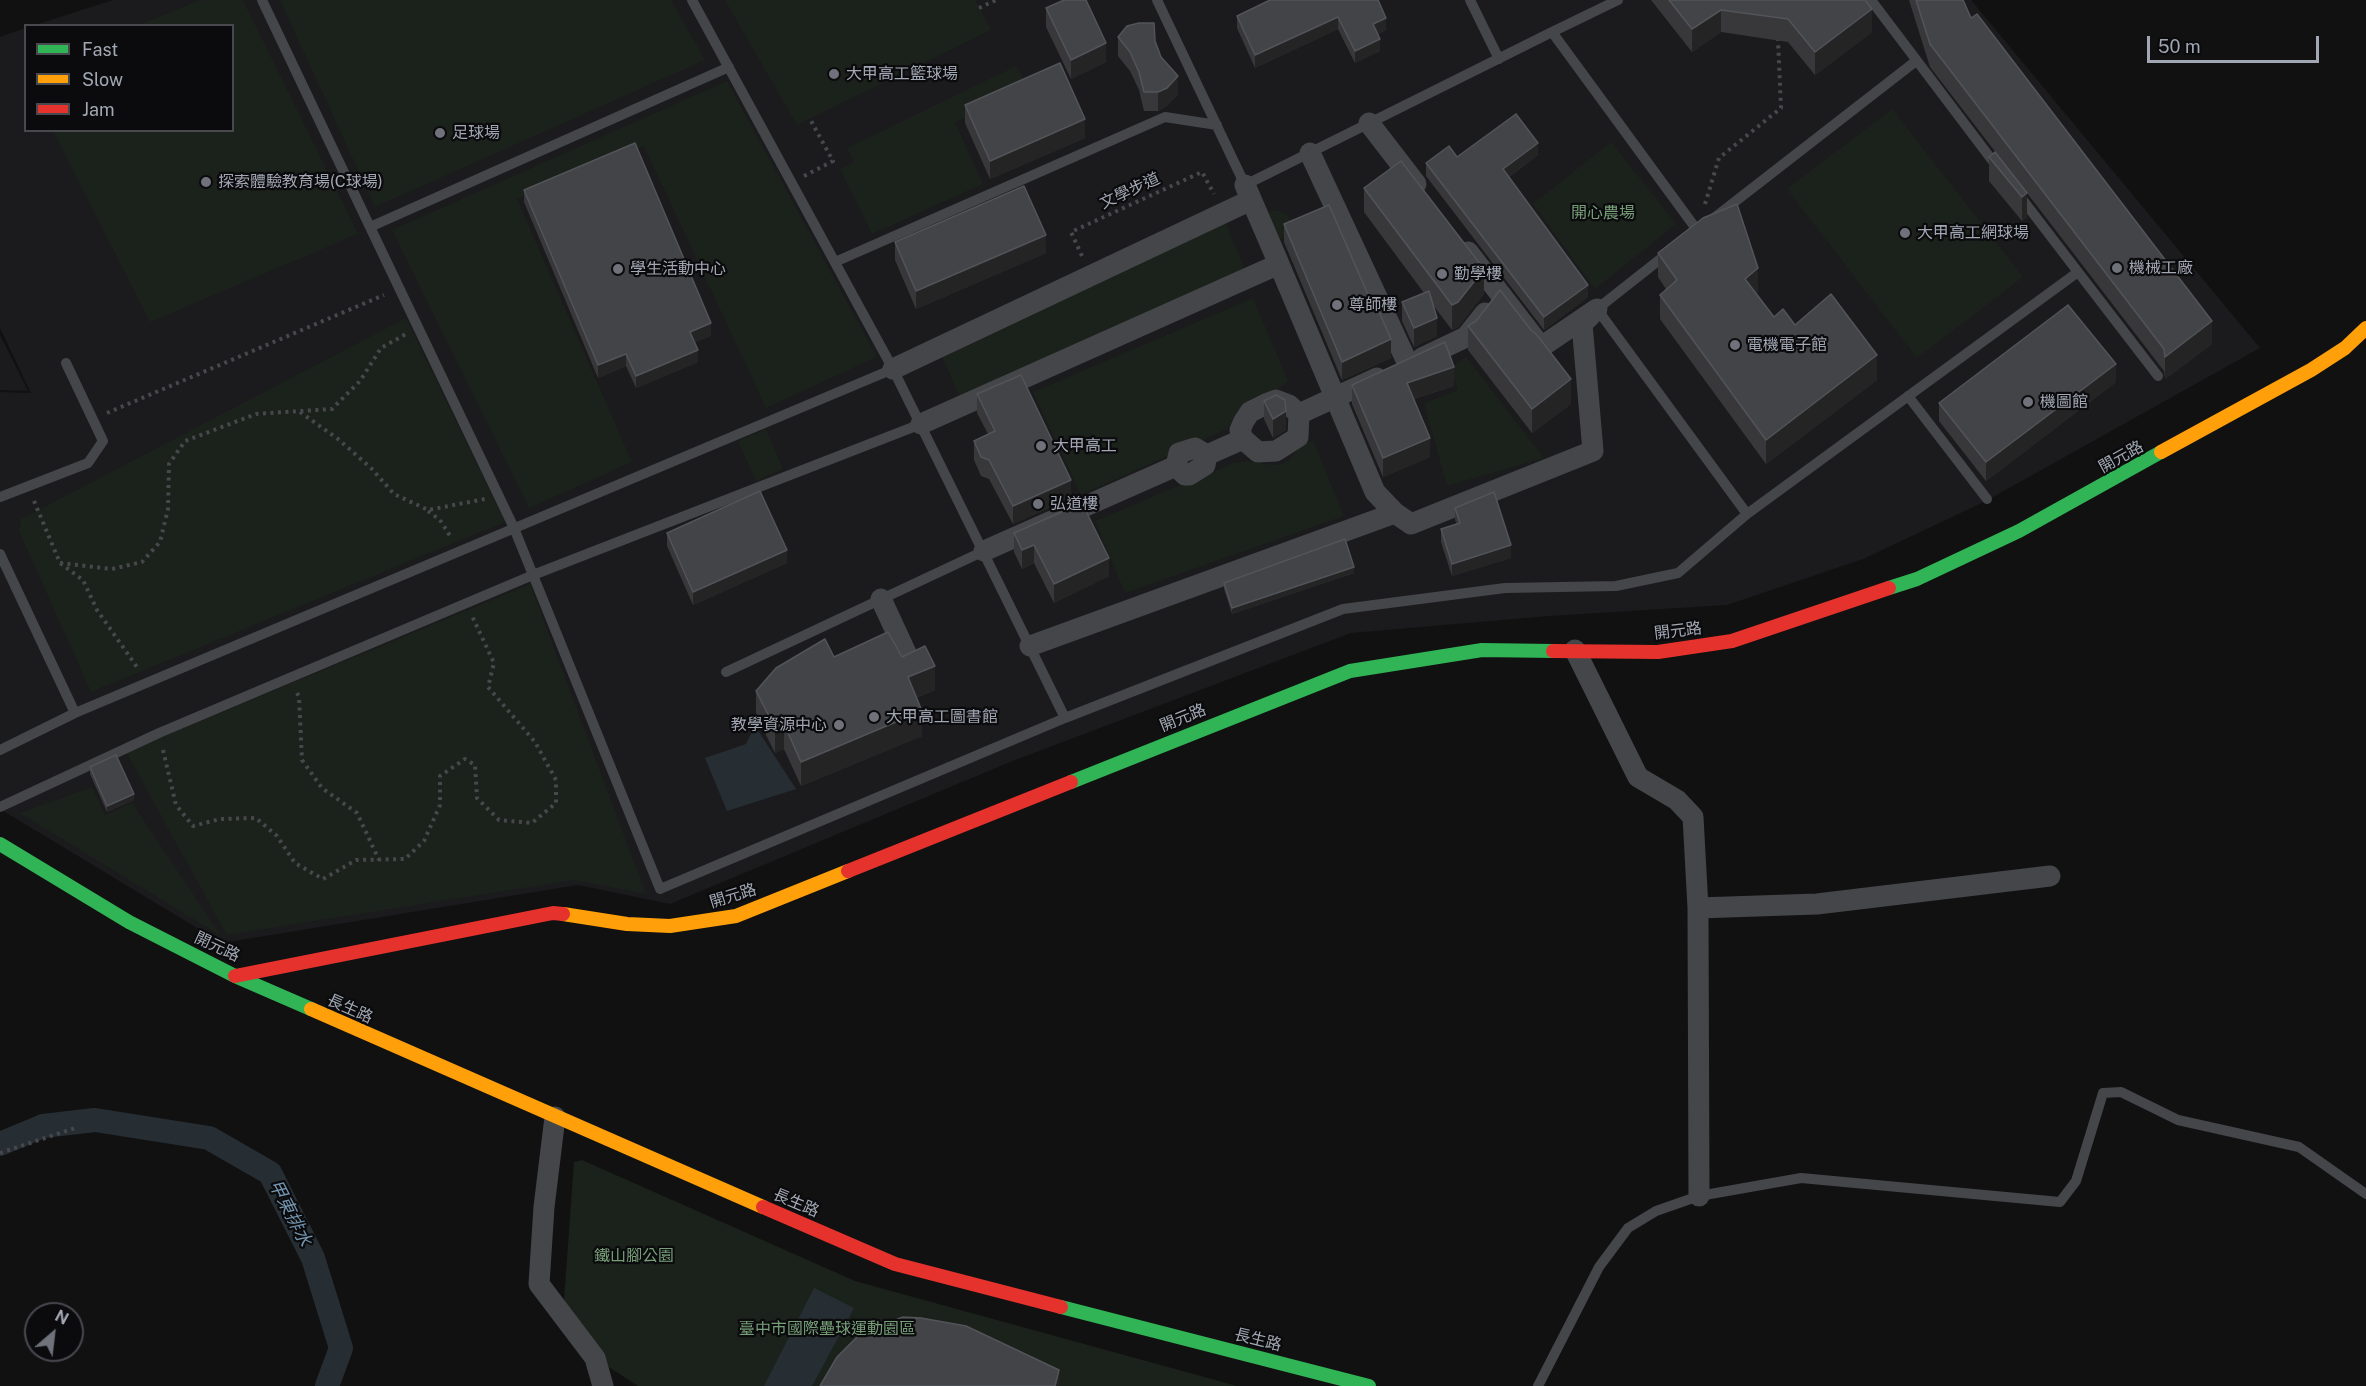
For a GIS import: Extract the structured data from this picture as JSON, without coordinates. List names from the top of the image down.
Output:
{
  "streets": {
    "street": ["開元路", "長生路"],
    "path": ["文學步道"]
  },
  "crossings": [
    ["開元路", "長生路"]
  ],
  "water": ["甲東排水"],
  "parks": ["開心農場", "鐵山腳公園", "臺中市國際壘球運動園區"],
  "places": [
    "大甲高工籃球場",
    "足球場",
    "探索體驗教育場(C球場)",
    "大甲高工網球場",
    "機械工廠",
    "學生活動中心",
    "勤學樓",
    "尊師樓",
    "電機電子館",
    "機圖館",
    "大甲高工",
    "弘道樓",
    "大甲高工圖書館",
    "教學資源中心"
  ],
  "legend": ["Fast", "Slow", "Jam"],
  "scale_bar": "50 m",
  "north": "top right"
}
